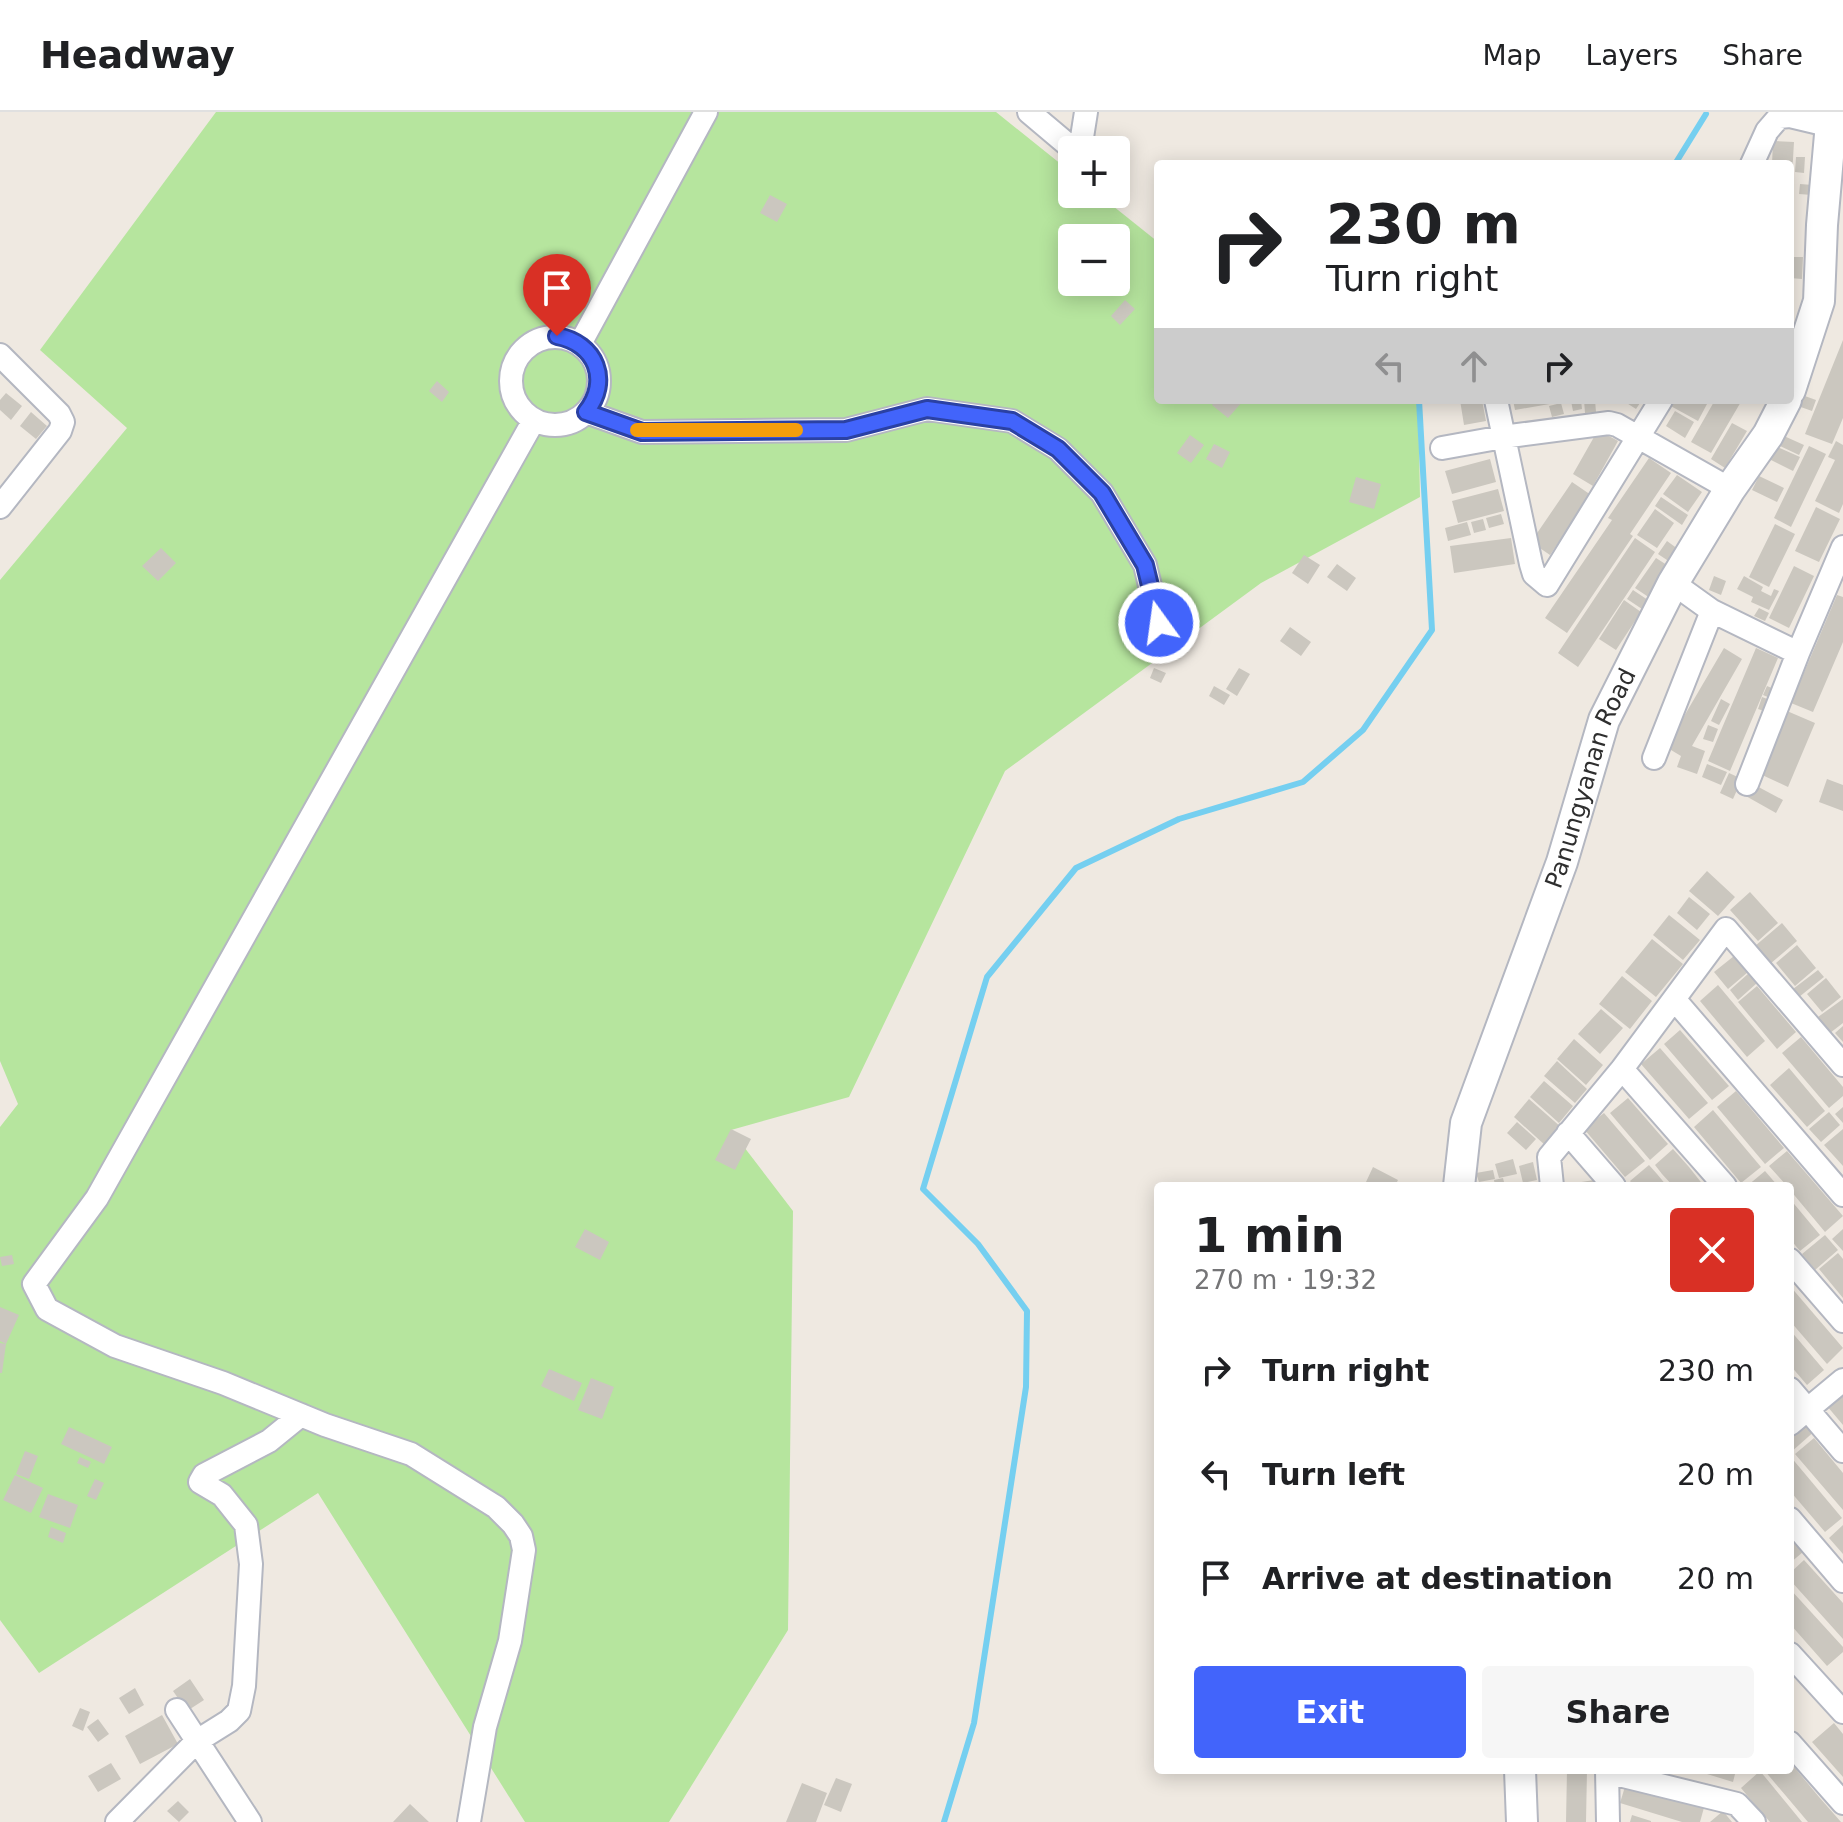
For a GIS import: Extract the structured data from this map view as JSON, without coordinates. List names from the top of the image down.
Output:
{
  "streets": {
    "street": ["Panungyanan Road"]
  },
  "page": {
    "header": "Headway",
    "nav": ["Map", "Layers", "Share"],
    "map_buttons": ["+", "−"],
    "turn": ["230 m", "Turn right"],
    "heading": ["1 min", "270 m · 19:32"],
    "list": [
      {
        "name": "Turn right",
        "value": "230 m"
      },
      {
        "name": "Turn left",
        "value": "20 m"
      },
      {
        "name": "Arrive at destination",
        "value": "20 m"
      }
    ],
    "buttons": ["Exit", "Share"]
  }
}
